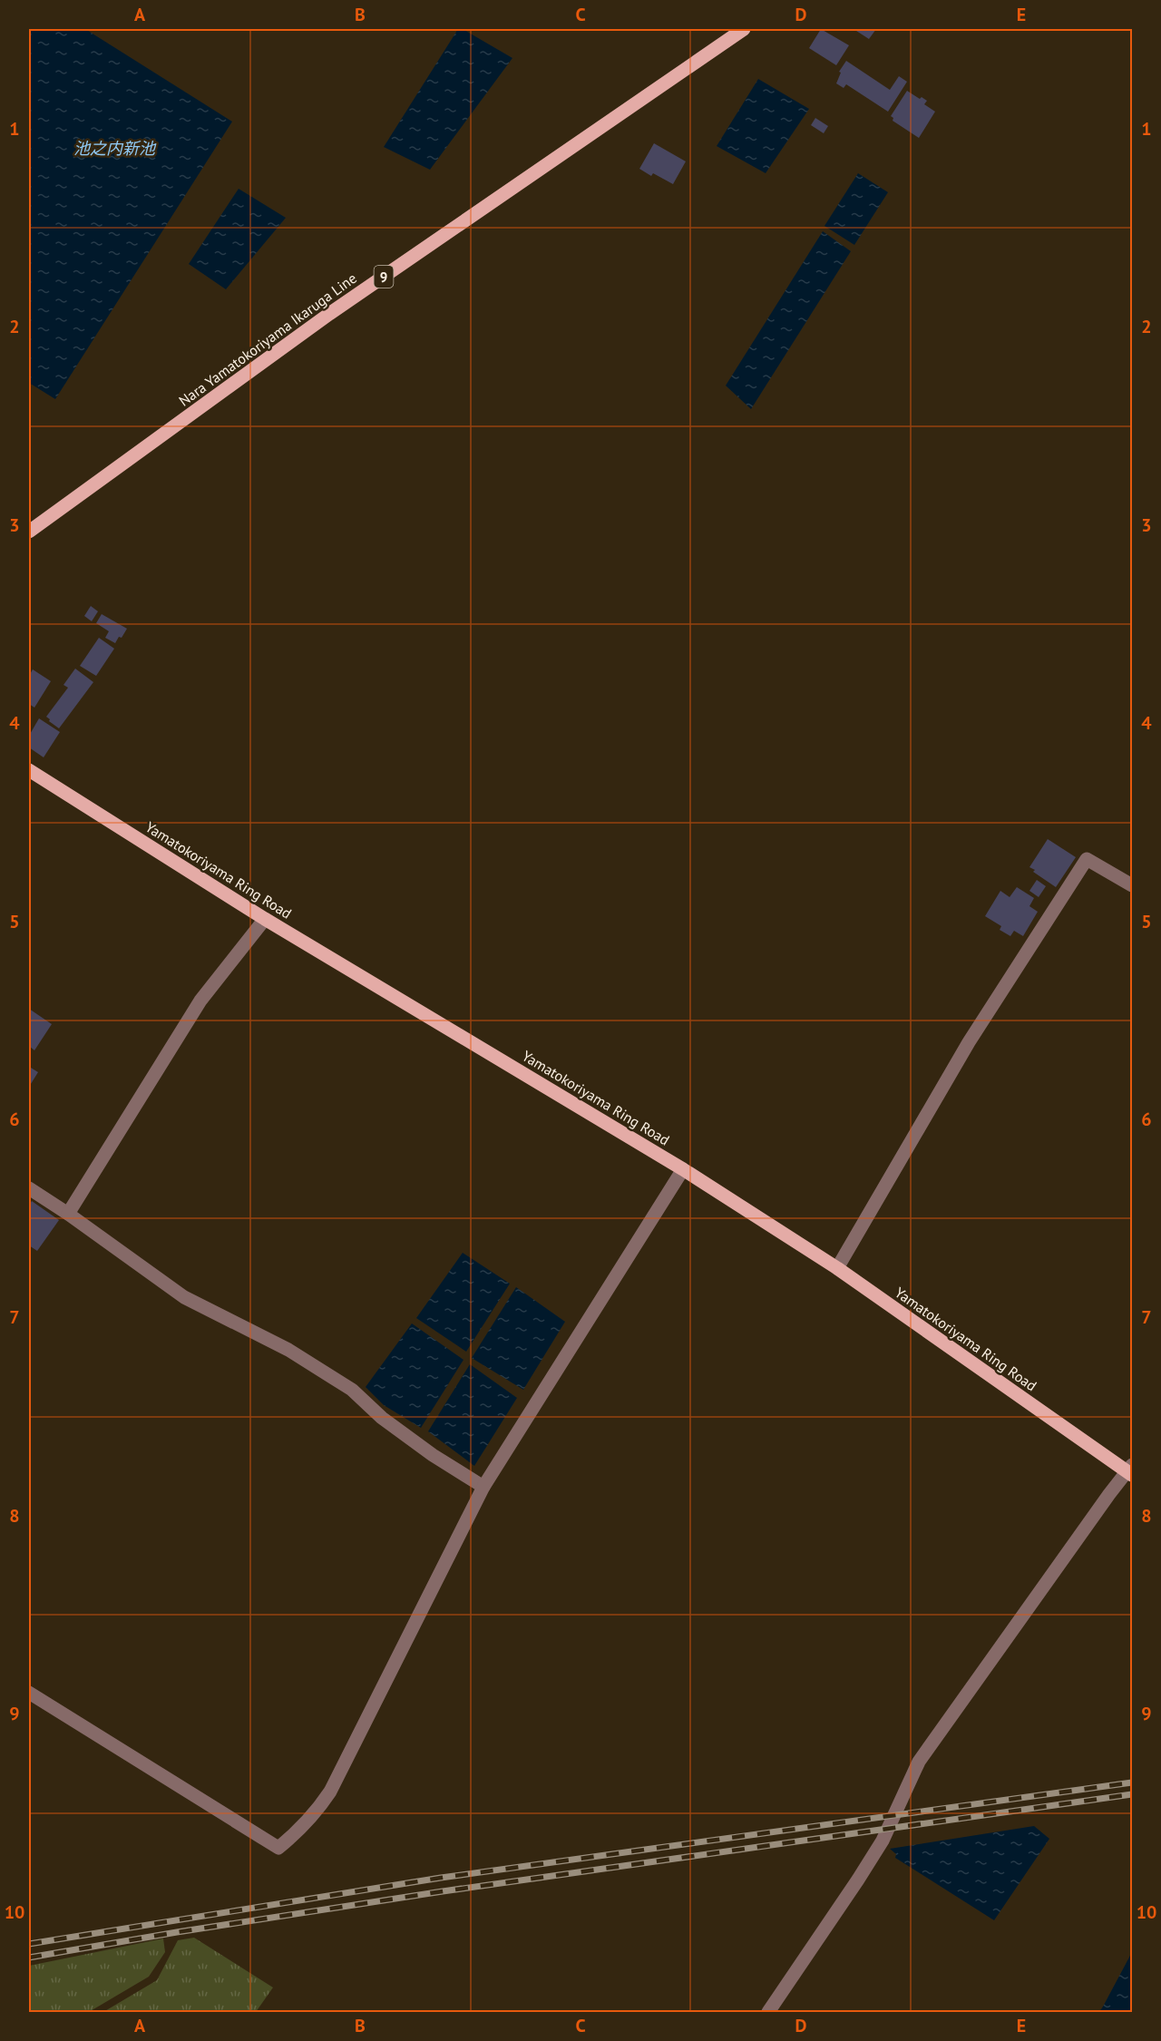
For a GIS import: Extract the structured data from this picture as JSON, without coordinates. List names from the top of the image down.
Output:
{
  "streets": {
    "main road": ["9", "Nara Yamatokoriyama Ikaruga Line", "Yamatokoriyama Ring Road"]
  },
  "water": ["池之内新池"],
  "grid": {
    "columns": [
      "A",
      "B",
      "C",
      "D",
      "E"
    ],
    "rows": [
      "1",
      "2",
      "3",
      "4",
      "5",
      "6",
      "7",
      "8",
      "9",
      "10"
    ]
  }
}
